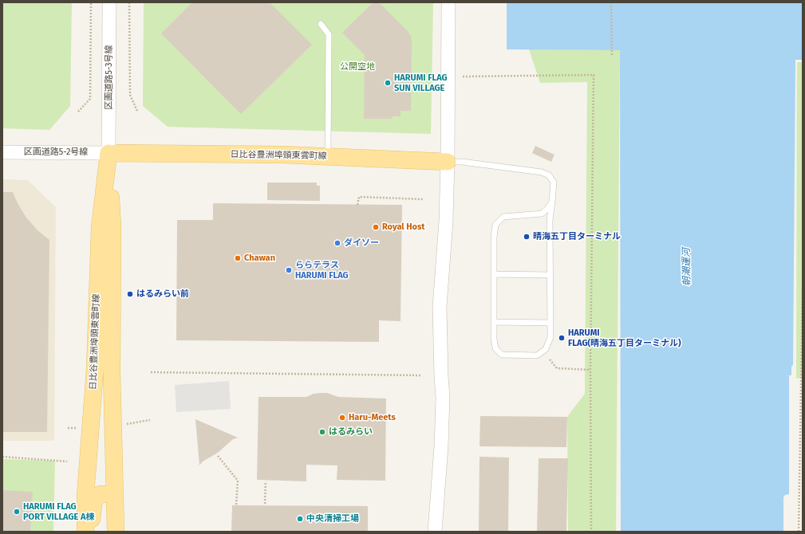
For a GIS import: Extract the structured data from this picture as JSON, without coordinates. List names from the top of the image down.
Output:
{
  "streets": {
    "main road": ["日比谷豊洲埠頭東雲町線"],
    "street": ["区画道路5-3号線", "区画道路5-2号線"]
  },
  "crossings": [
    ["区画道路5-3号線", "区画道路5-2号線"],
    ["区画道路5-3号線", "日比谷豊洲埠頭東雲町線"],
    ["区画道路5-2号線", "日比谷豊洲埠頭東雲町線"]
  ],
  "water": ["朝潮運河"],
  "parks": ["公開空地"],
  "places": [
    "HARUMI FLAG SUN VILLAGE",
    "Royal Host",
    "晴海五丁目ターミナル",
    "ダイソー",
    "Chawan",
    "ららテラス HARUMI FLAG",
    "はるみらい前",
    "HARUMI FLAG(晴海五丁目ターミナル)",
    "Haru-Meets",
    "はるみらい",
    "HARUMI FLAG PORT VILLAGE A棟",
    "中央清掃工場"
  ]
}
